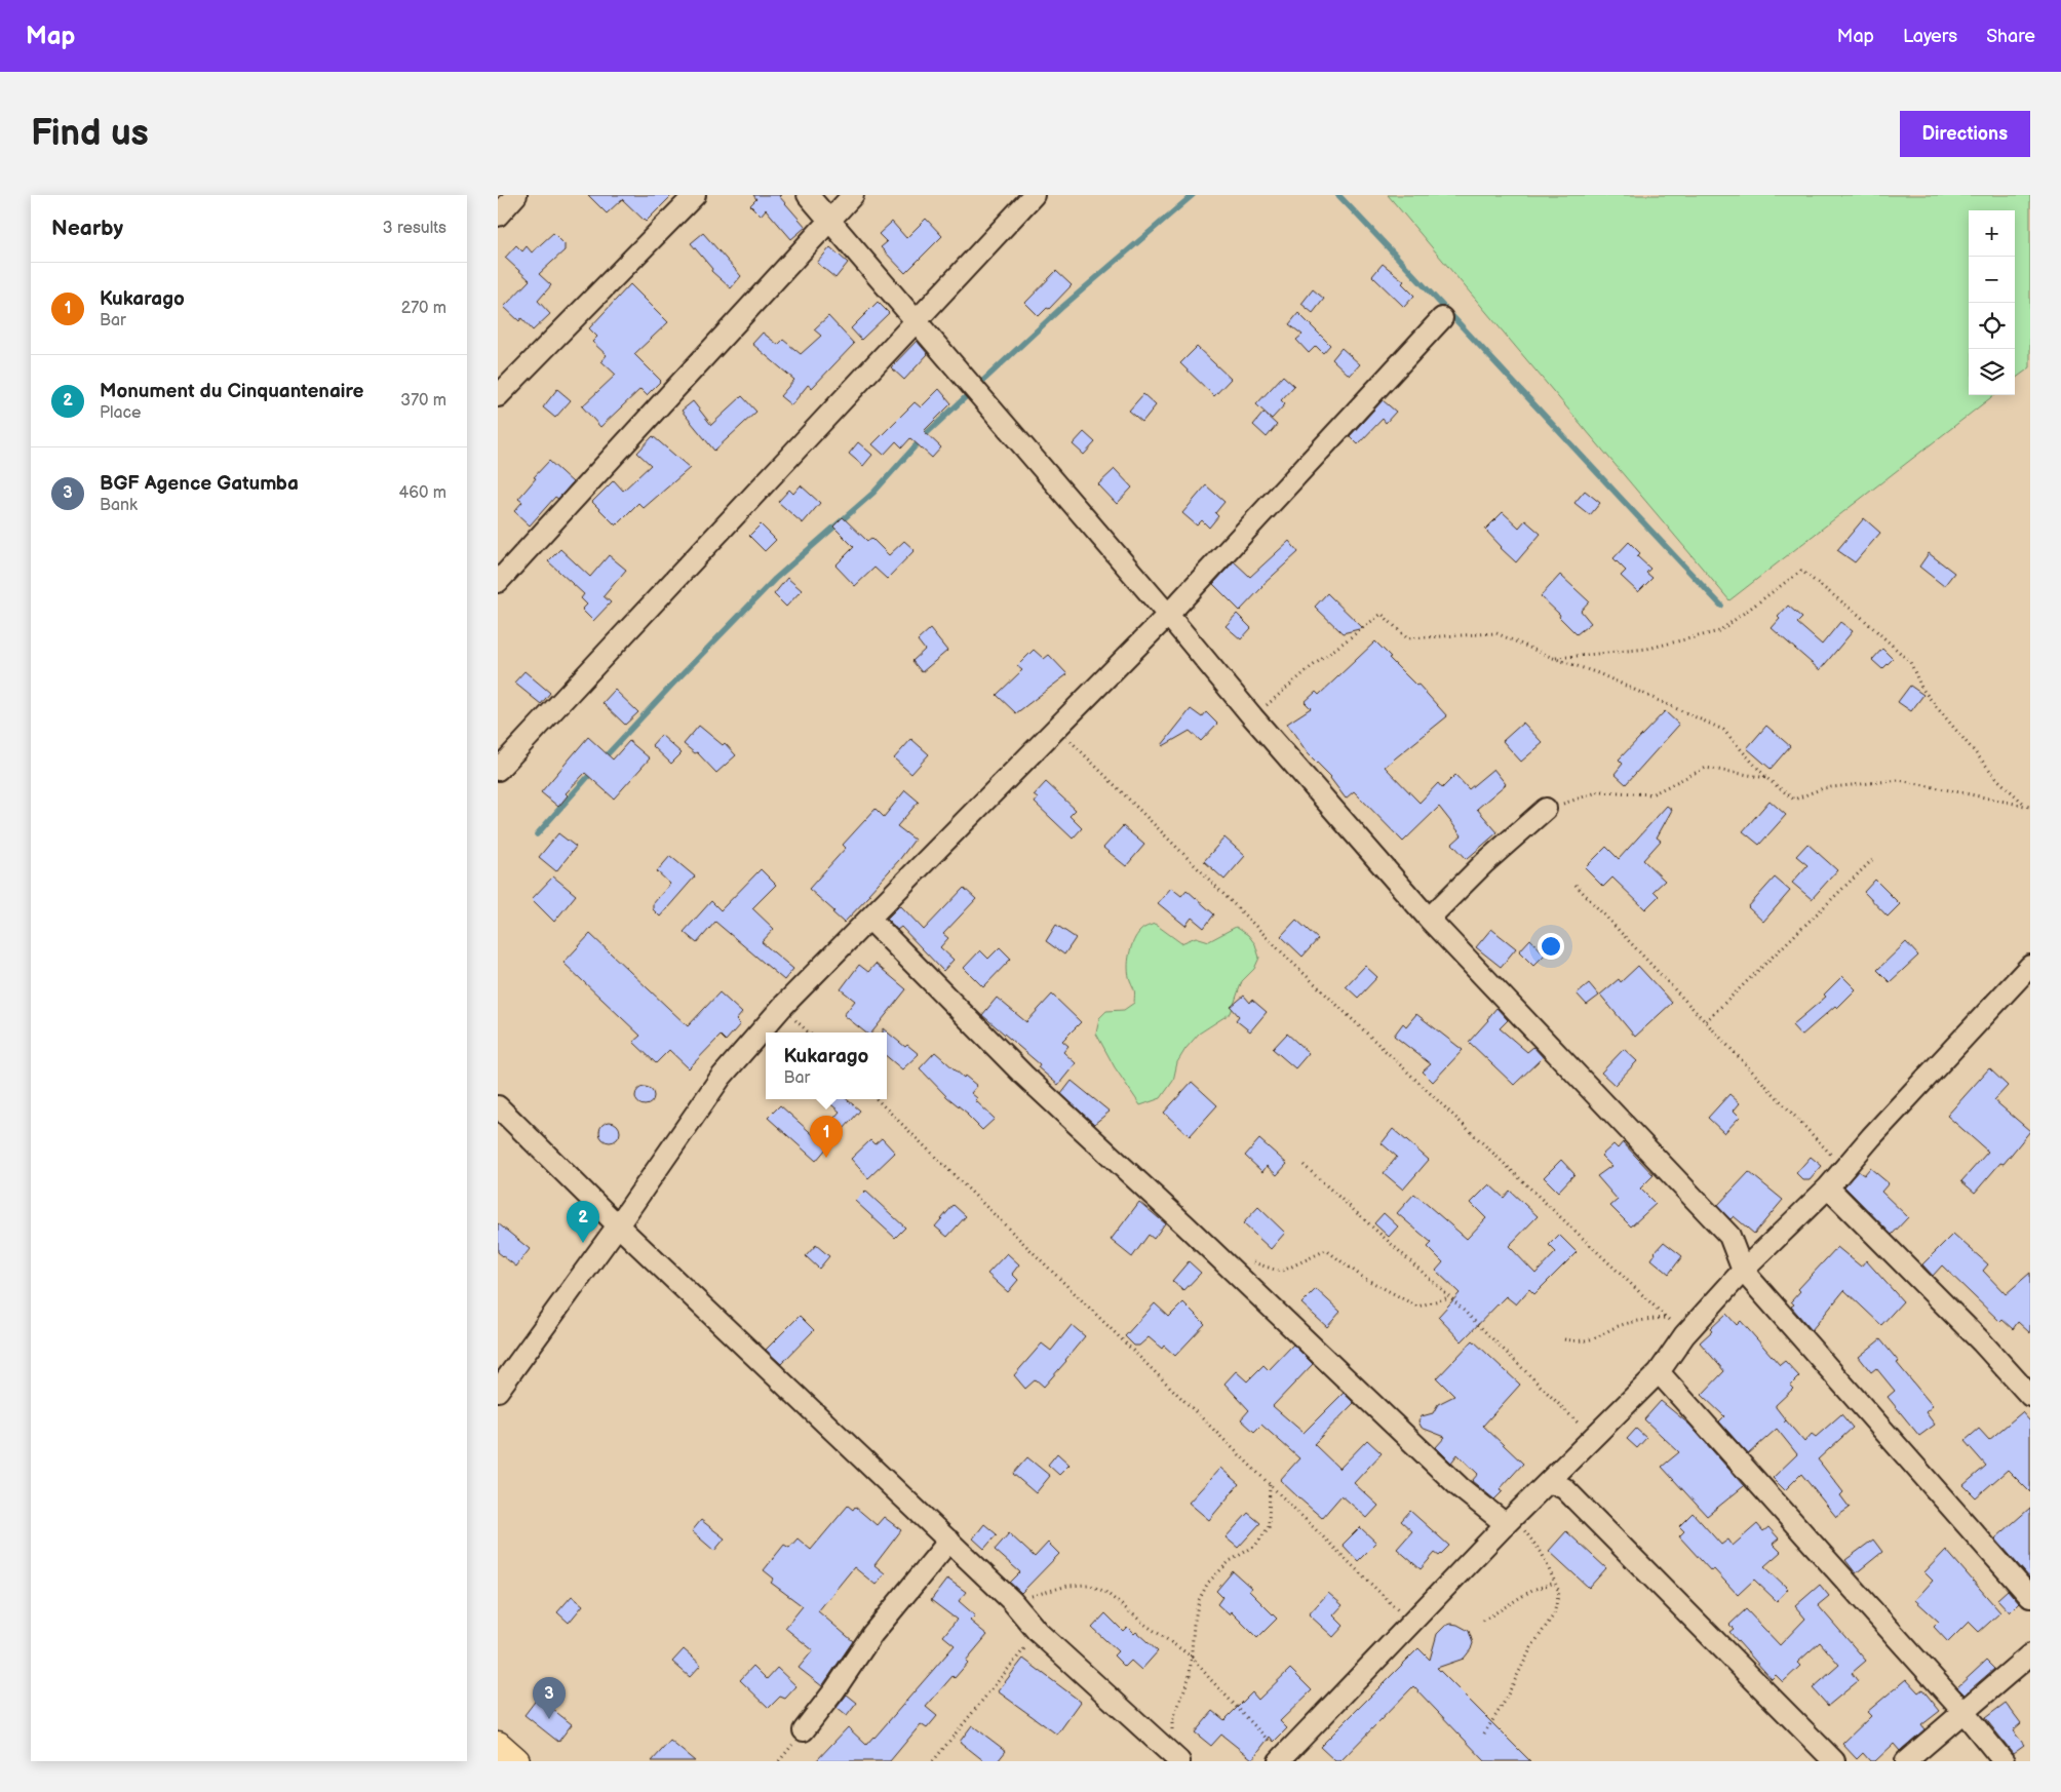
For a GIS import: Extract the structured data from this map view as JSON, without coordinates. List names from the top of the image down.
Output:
{
  "page": {
    "header": "Map",
    "nav": ["Map", "Layers", "Share"],
    "buttons": "Directions",
    "title": "Find us",
    "heading": ["Nearby", "3 results"],
    "map_buttons": ["+", "−"],
    "list": [
      {
        "mark": "1",
        "name": "Kukarago",
        "note": "Bar",
        "value": "270 m"
      },
      {
        "mark": "2",
        "name": "Monument du Cinquantenaire",
        "note": "Place",
        "value": "370 m"
      },
      {
        "mark": "3",
        "name": "BGF Agence Gatumba",
        "note": "Bank",
        "value": "460 m"
      }
    ],
    "popup": ["Kukarago", "Bar"],
    "pins": ["1", "2", "3"]
  }
}
